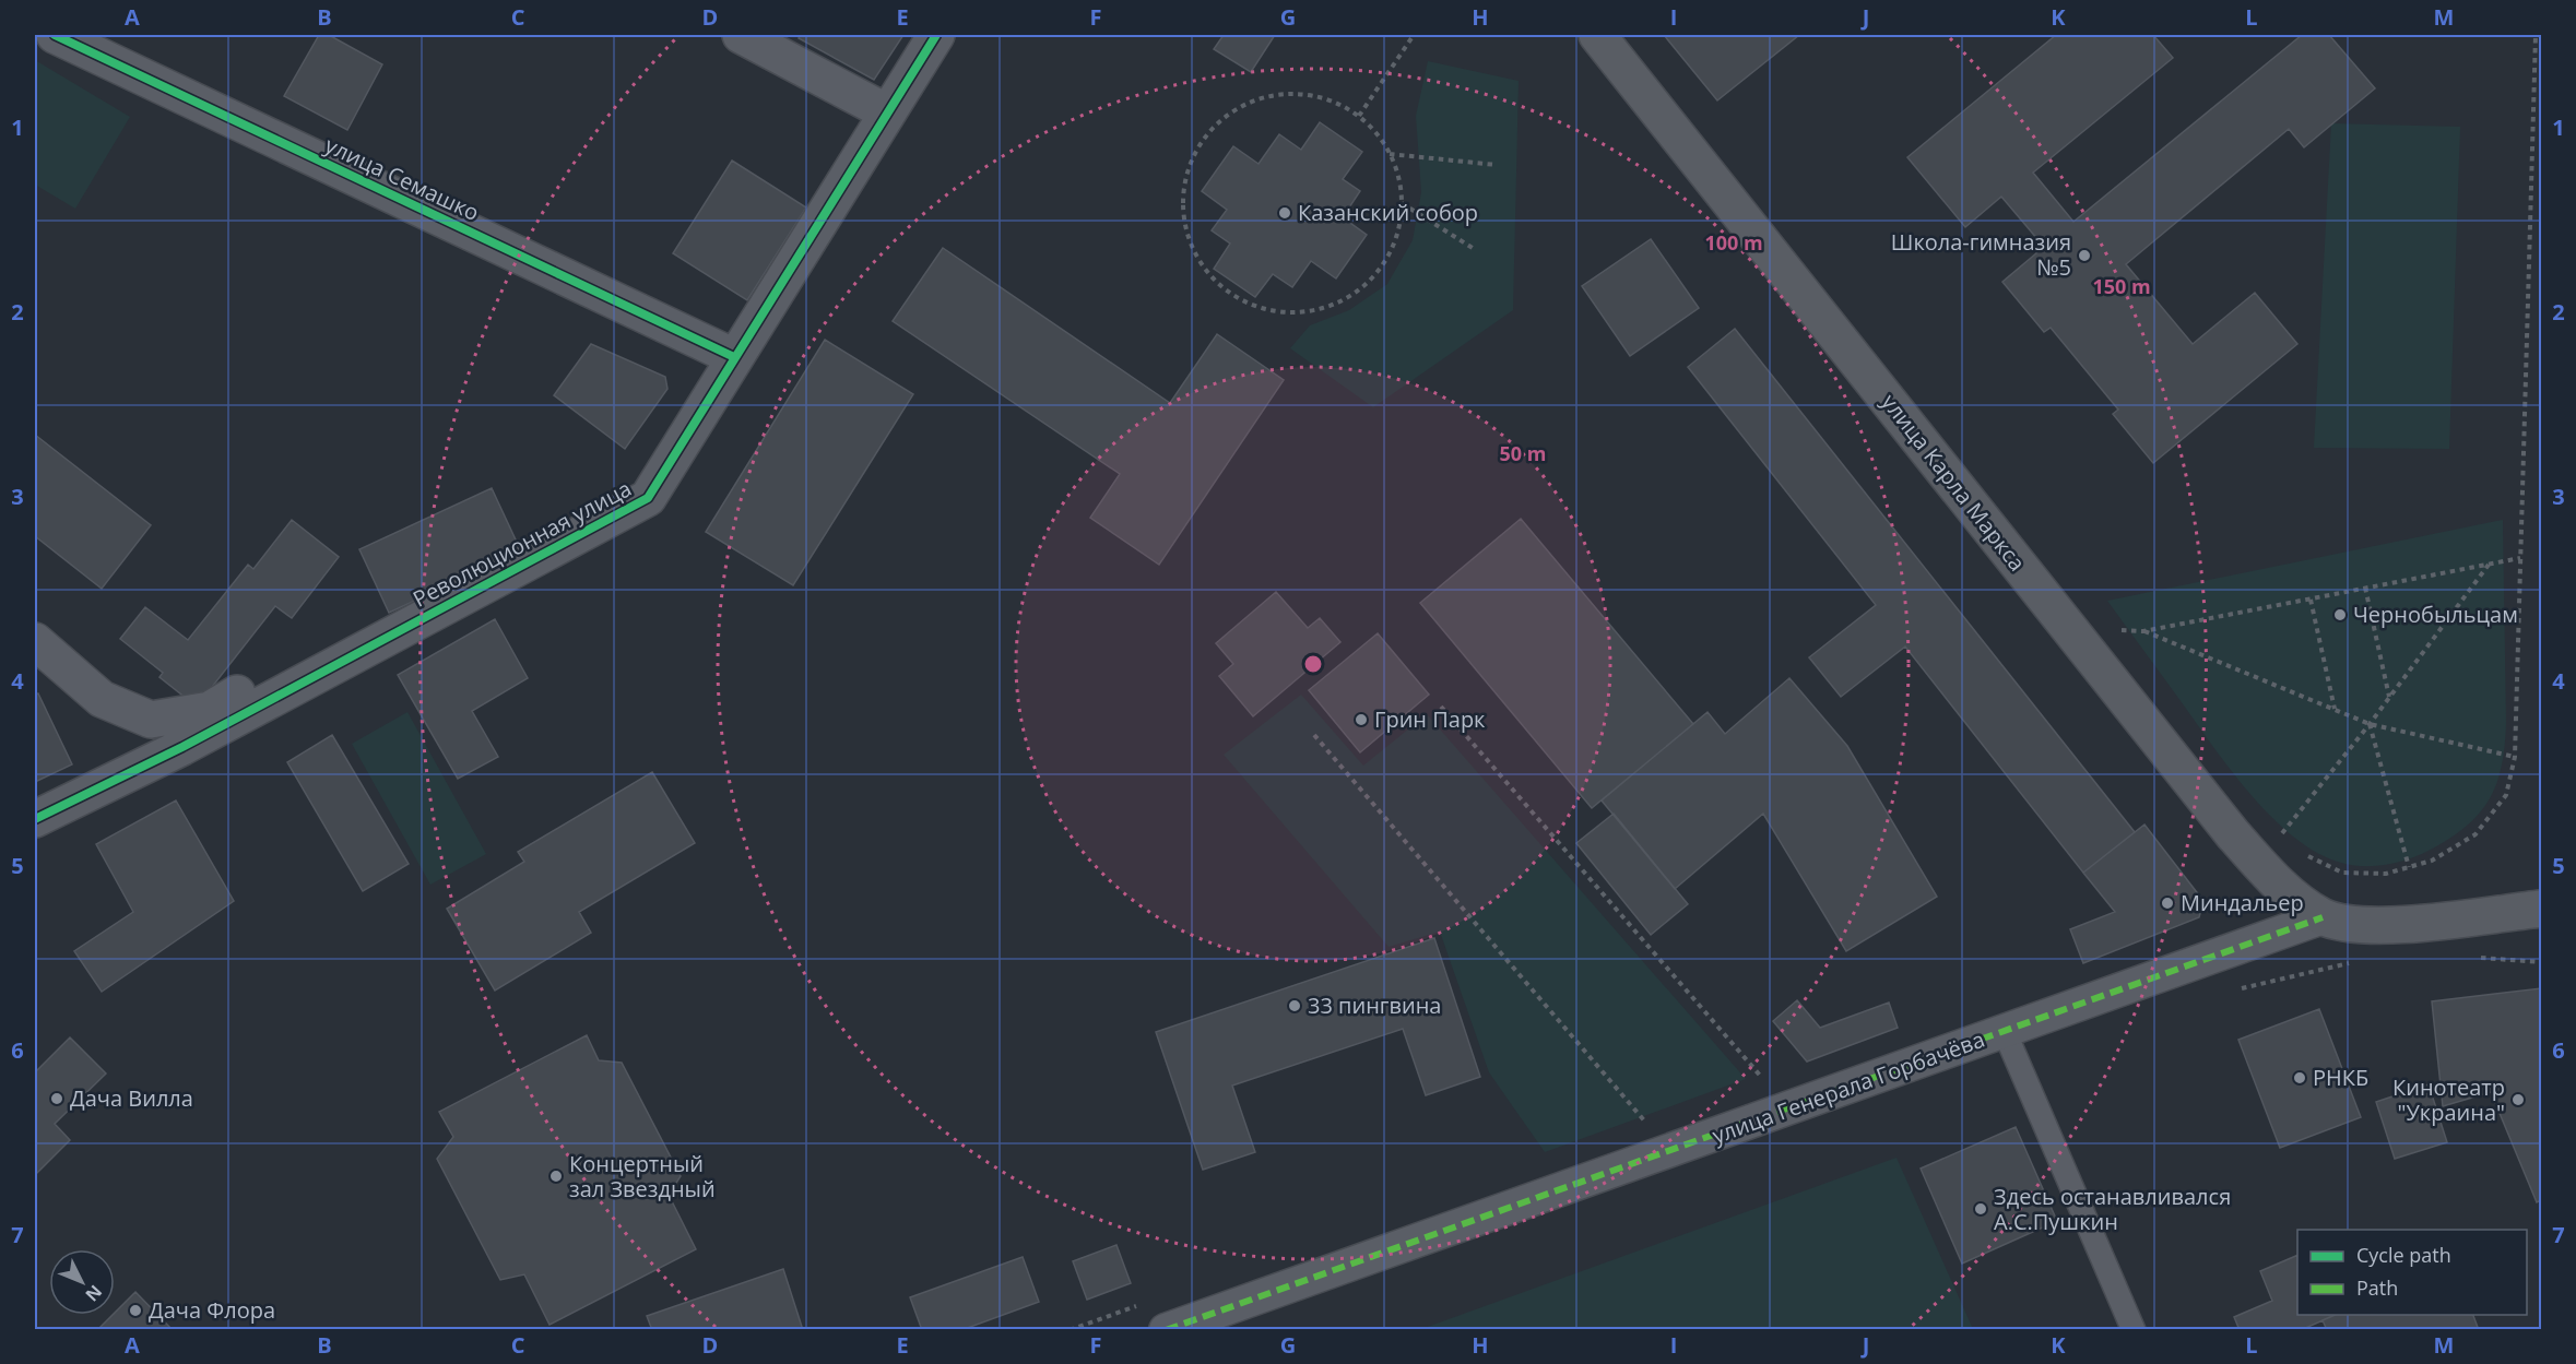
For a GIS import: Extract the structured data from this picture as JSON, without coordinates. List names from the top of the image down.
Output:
{
  "streets": {
    "main road": ["улица Карла Маркса"],
    "street": ["улица Семашко", "Революционная улица", "улица Генерала Горбачёва"]
  },
  "crossings": [
    ["улица Семашко", "Революционная улица"],
    ["улица Карла Маркса", "улица Генерала Горбачёва"]
  ],
  "places": [
    "Казанский собор",
    "Школа-гимназия №5",
    "Чернобыльцам",
    "Грин Парк",
    "Миндальер",
    "33 пингвина",
    "РНКБ",
    "Дача Вилла",
    "Кинотеатр \"Украина\"",
    "Концертный зал Звездный",
    "Здесь останавливался А.С.Пушкин",
    "Дача Флора"
  ],
  "legend": ["Cycle path", "Path"],
  "north": "bottom right",
  "grid": {
    "columns": [
      "A",
      "B",
      "C",
      "D",
      "E",
      "F",
      "G",
      "H",
      "I",
      "J",
      "K",
      "L",
      "M"
    ],
    "rows": [
      "1",
      "2",
      "3",
      "4",
      "5",
      "6",
      "7"
    ]
  },
  "rings": ["100 m", "150 m", "50 m"]
}
